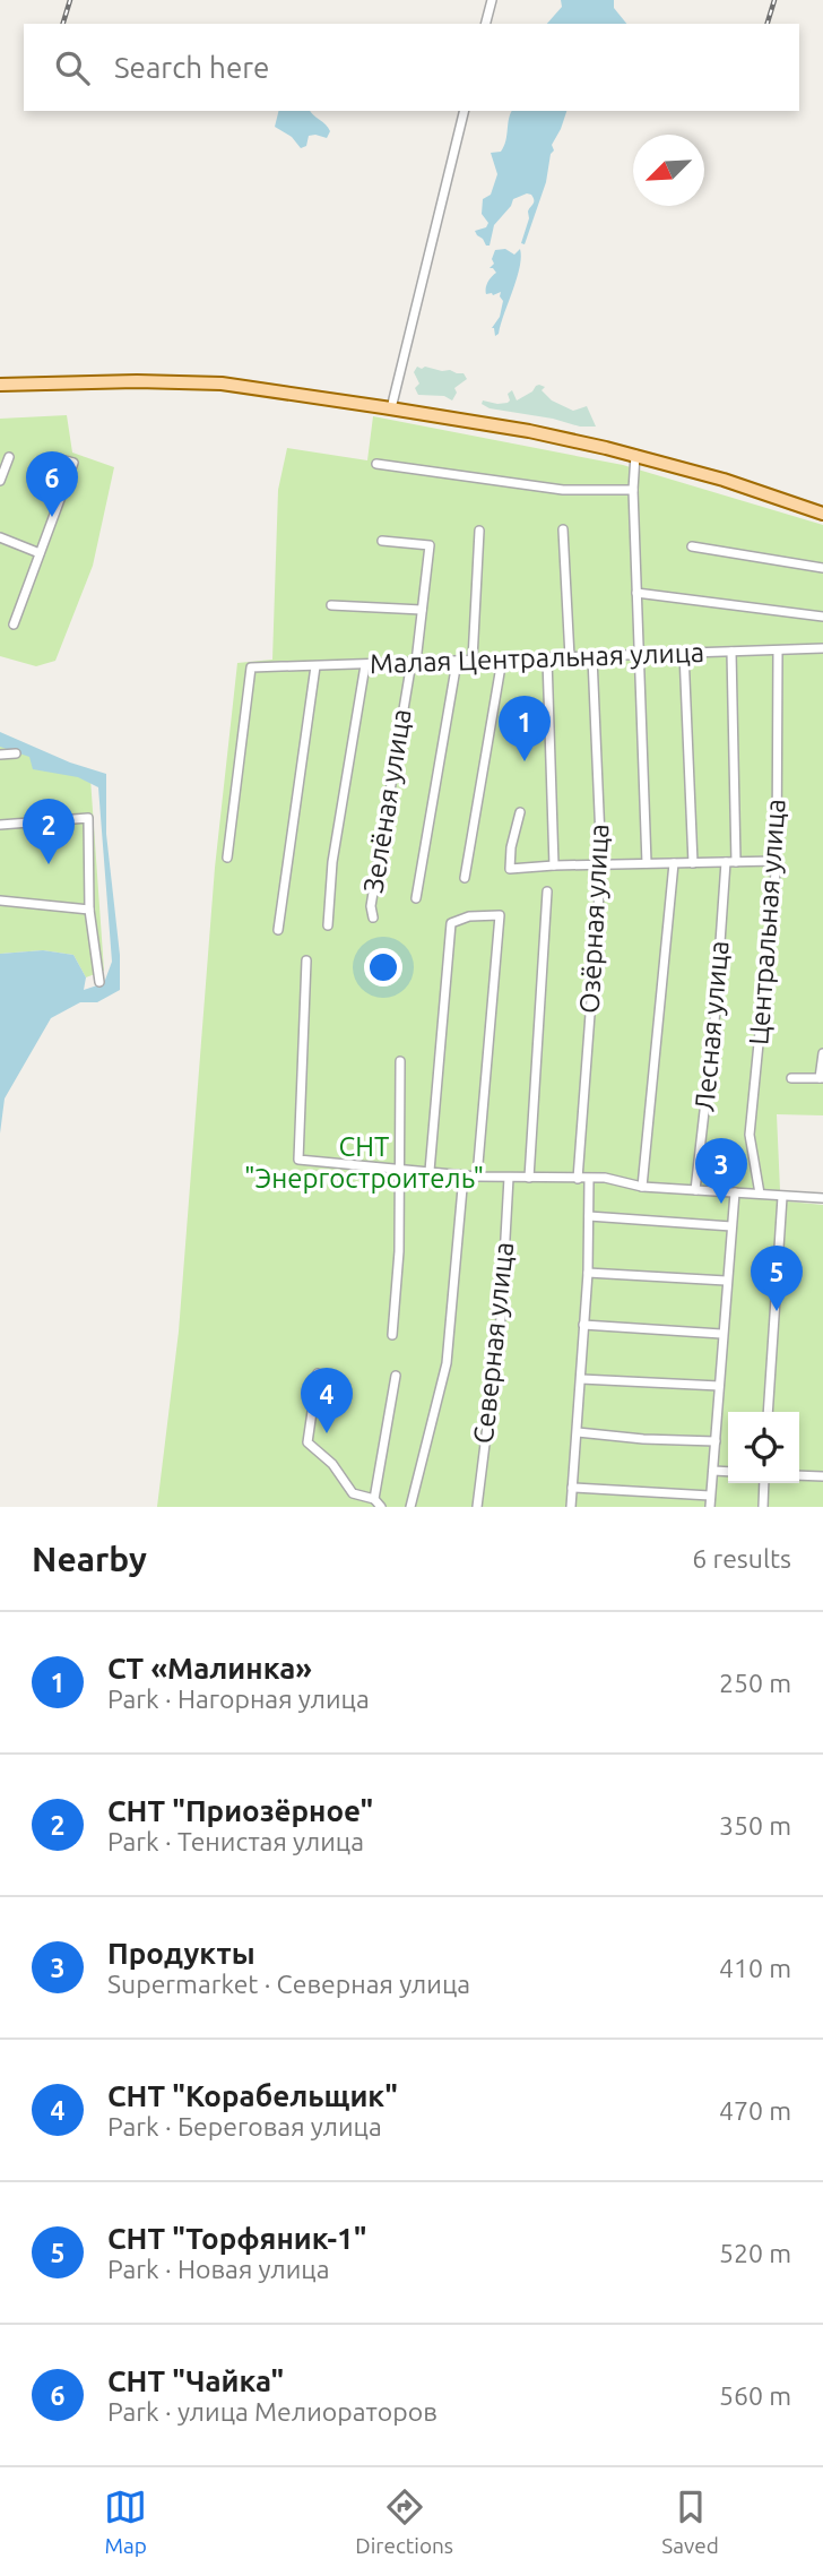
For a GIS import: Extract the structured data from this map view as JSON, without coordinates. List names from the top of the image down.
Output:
{
  "streets": {
    "street": [
      "Малая Центральная улица",
      "Зелёная улица",
      "Озёрная улица",
      "Центральная улица",
      "Лесная улица",
      "Северная улица"
    ]
  },
  "crossings": [
    ["Малая Центральная улица", "Зелёная улица"],
    ["Малая Центральная улица", "Озёрная улица"],
    ["Малая Центральная улица", "Центральная улица"]
  ],
  "parks": ["СНТ \"Энергостроитель\""],
  "north": "bottom left",
  "page": {
    "search": "Search here",
    "pins": [
      "6",
      "1",
      "2",
      "3",
      "5",
      "4"
    ],
    "heading": ["Nearby", "6 results"],
    "list": [
      {
        "mark": "1",
        "name": "CТ «Малинка»",
        "note": "Park · Нагорная улица",
        "value": "250 m"
      },
      {
        "mark": "2",
        "name": "СНТ \"Приозёрное\"",
        "note": "Park · Тенистая улица",
        "value": "350 m"
      },
      {
        "mark": "3",
        "name": "Продукты",
        "note": "Supermarket · Северная улица",
        "value": "410 m"
      },
      {
        "mark": "4",
        "name": "СНТ \"Корабельщик\"",
        "note": "Park · Береговая улица",
        "value": "470 m"
      },
      {
        "mark": "5",
        "name": "СНТ \"Торфяник-1\"",
        "note": "Park · Новая улица",
        "value": "520 m"
      },
      {
        "mark": "6",
        "name": "СНТ \"Чайка\"",
        "note": "Park · улица Мелиораторов",
        "value": "560 m"
      }
    ],
    "nav": ["Map", "Directions", "Saved"]
  }
}
